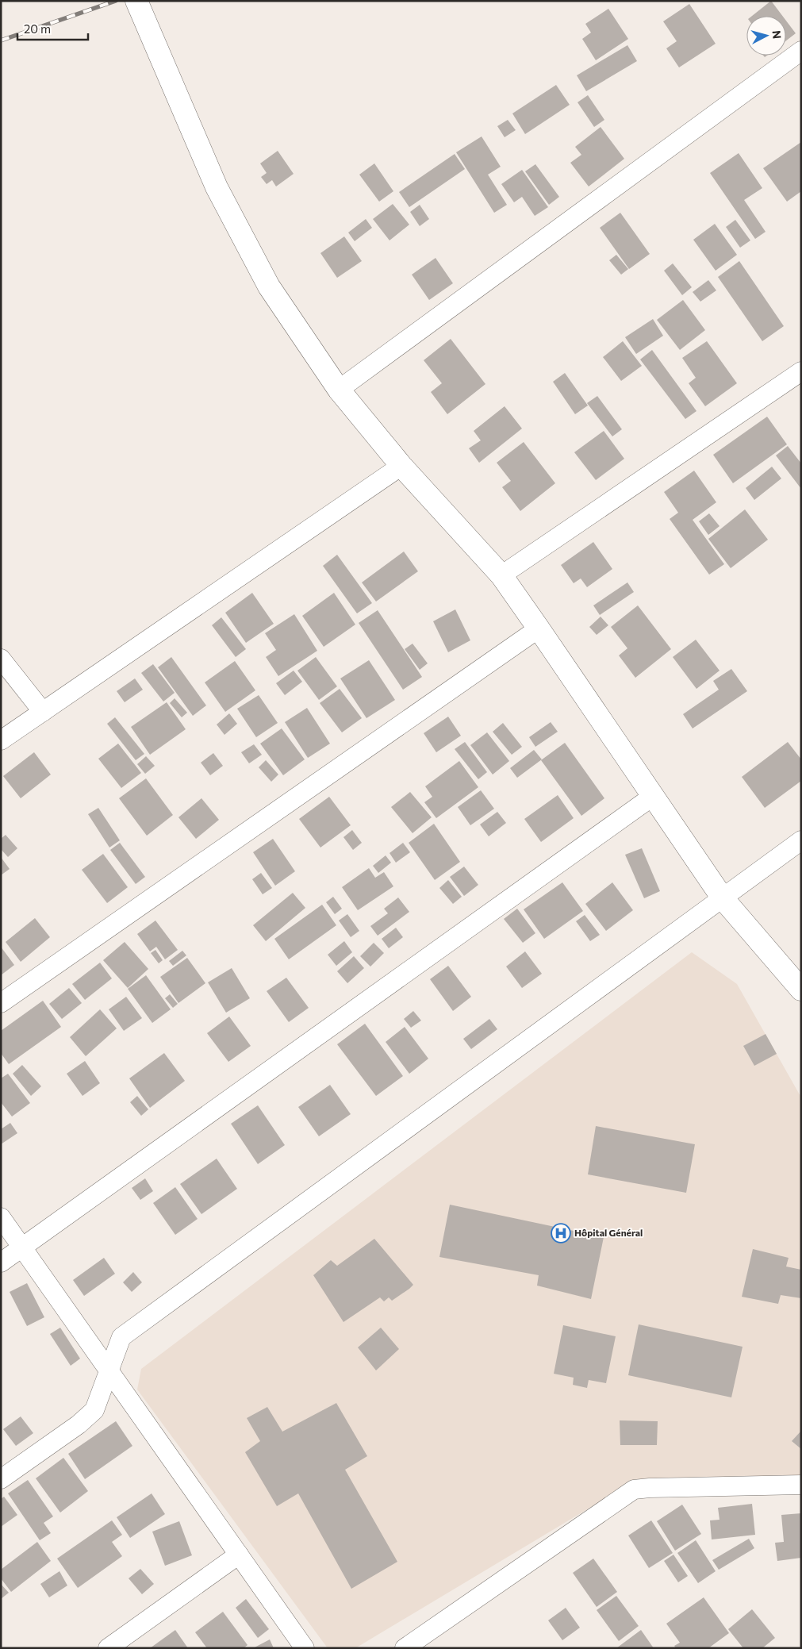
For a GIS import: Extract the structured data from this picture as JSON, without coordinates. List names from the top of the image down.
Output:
{
  "places": {
    "hospital": ["Hôpital Général"]
  },
  "scale_bar": "20 m",
  "north": "right"
}
